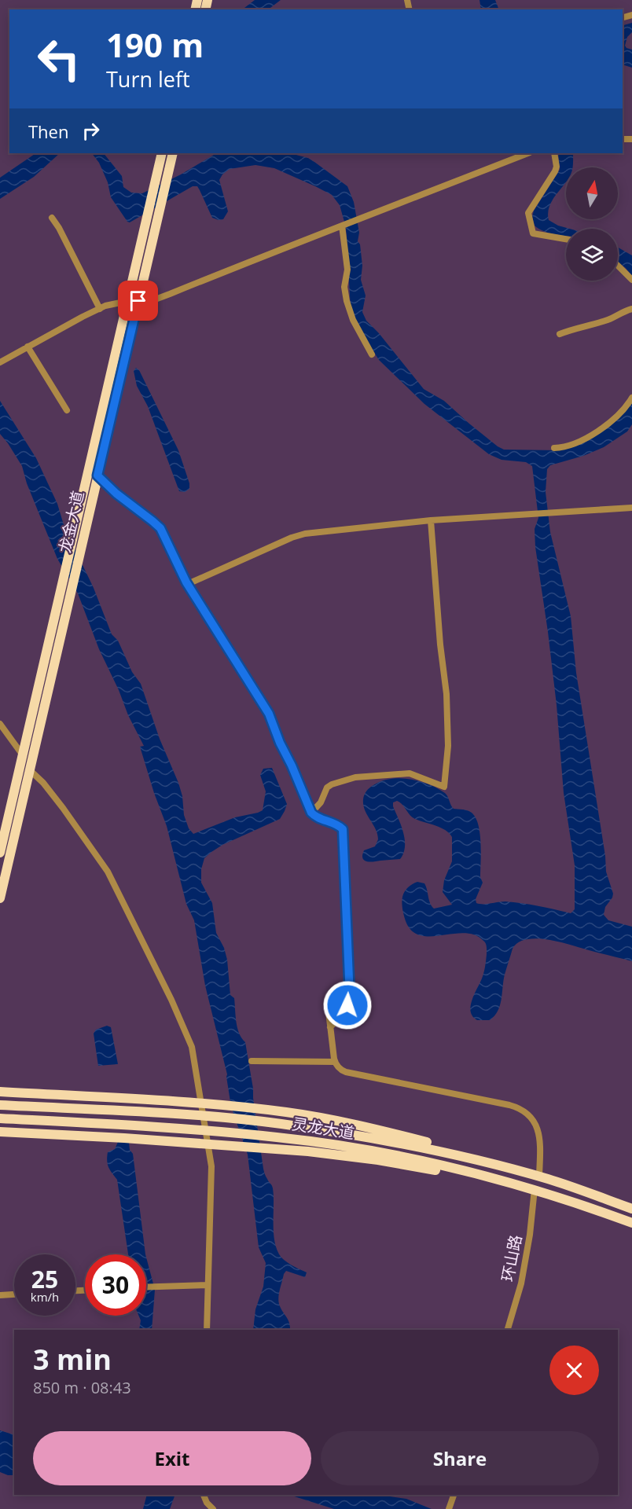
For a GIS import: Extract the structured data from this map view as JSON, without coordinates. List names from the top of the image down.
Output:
{
  "streets": {
    "main road": ["龙金大道", "灵龙大道"],
    "street": ["环山路"]
  },
  "crossings": [
    ["灵龙大道", "环山路"]
  ],
  "north": "top",
  "page": {
    "turn": ["190 m", "Turn left"],
    "then": "Then",
    "speed": "25 km/h",
    "limit": "30",
    "heading": ["3 min", "850 m · 08:43"],
    "buttons": ["Exit", "Share"]
  }
}
